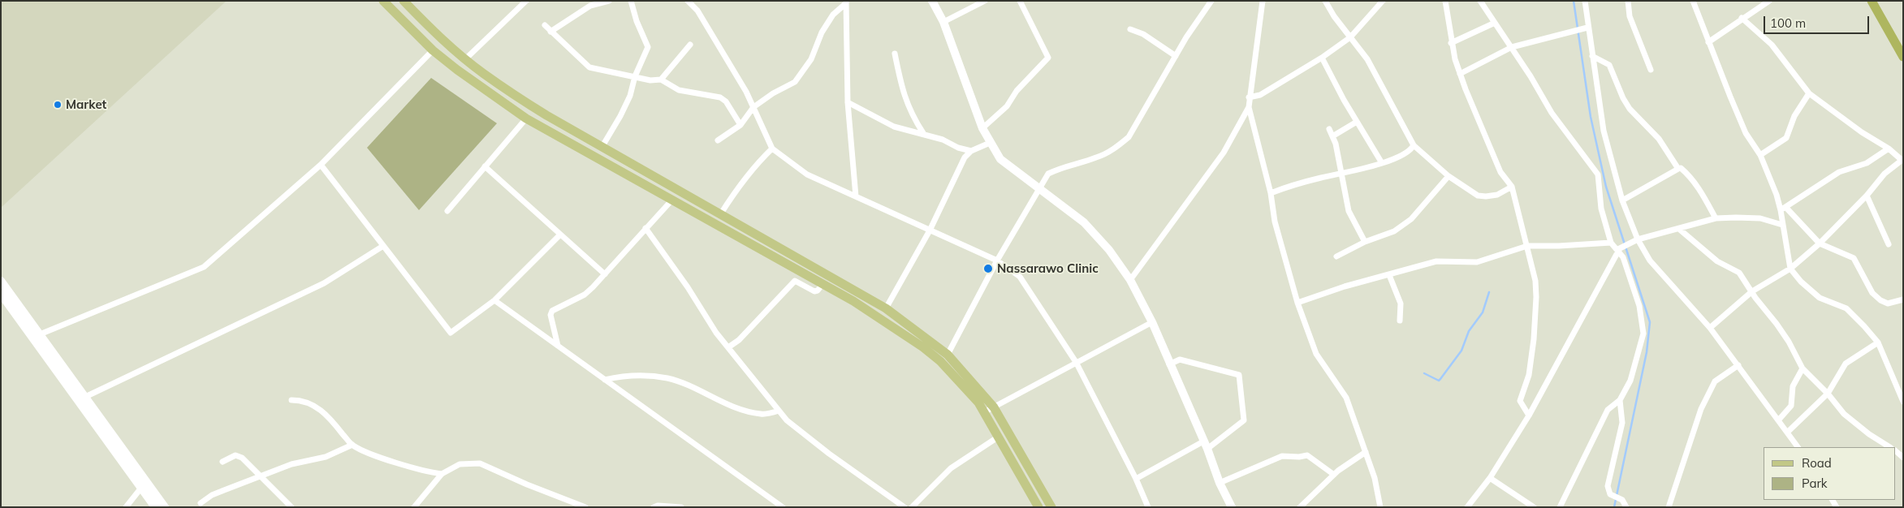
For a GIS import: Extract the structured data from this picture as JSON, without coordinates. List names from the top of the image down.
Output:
{
  "places": ["Market", "Nassarawo Clinic"],
  "legend": ["Road", "Park"],
  "scale_bar": "100 m"
}
